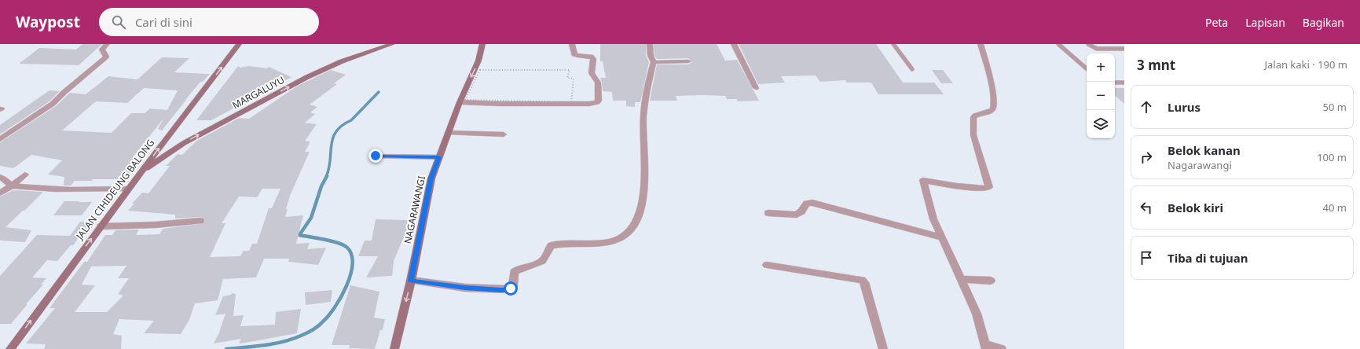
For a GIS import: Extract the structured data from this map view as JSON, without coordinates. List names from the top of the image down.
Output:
{
  "streets": {
    "street": ["MARGALUYU", "JALAN CIHIDEUNG BALONG", "NAGARAWANGI"]
  },
  "crossings": [
    ["MARGALUYU", "JALAN CIHIDEUNG BALONG"]
  ],
  "one_way": ["MARGALUYU", "JALAN CIHIDEUNG BALONG", "NAGARAWANGI"],
  "page": {
    "header": "Waypost",
    "search": "Cari di sini",
    "nav": ["Peta", "Lapisan", "Bagikan"],
    "heading": ["3 mnt", "Jalan kaki · 190 m"],
    "map_buttons": ["+", "−"],
    "list": [
      ["Lurus", "50 m"],
      ["Belok kanan", "Nagarawangi", "100 m"],
      ["Belok kiri", "40 m"],
      "Tiba di tujuan"
    ]
  }
}
